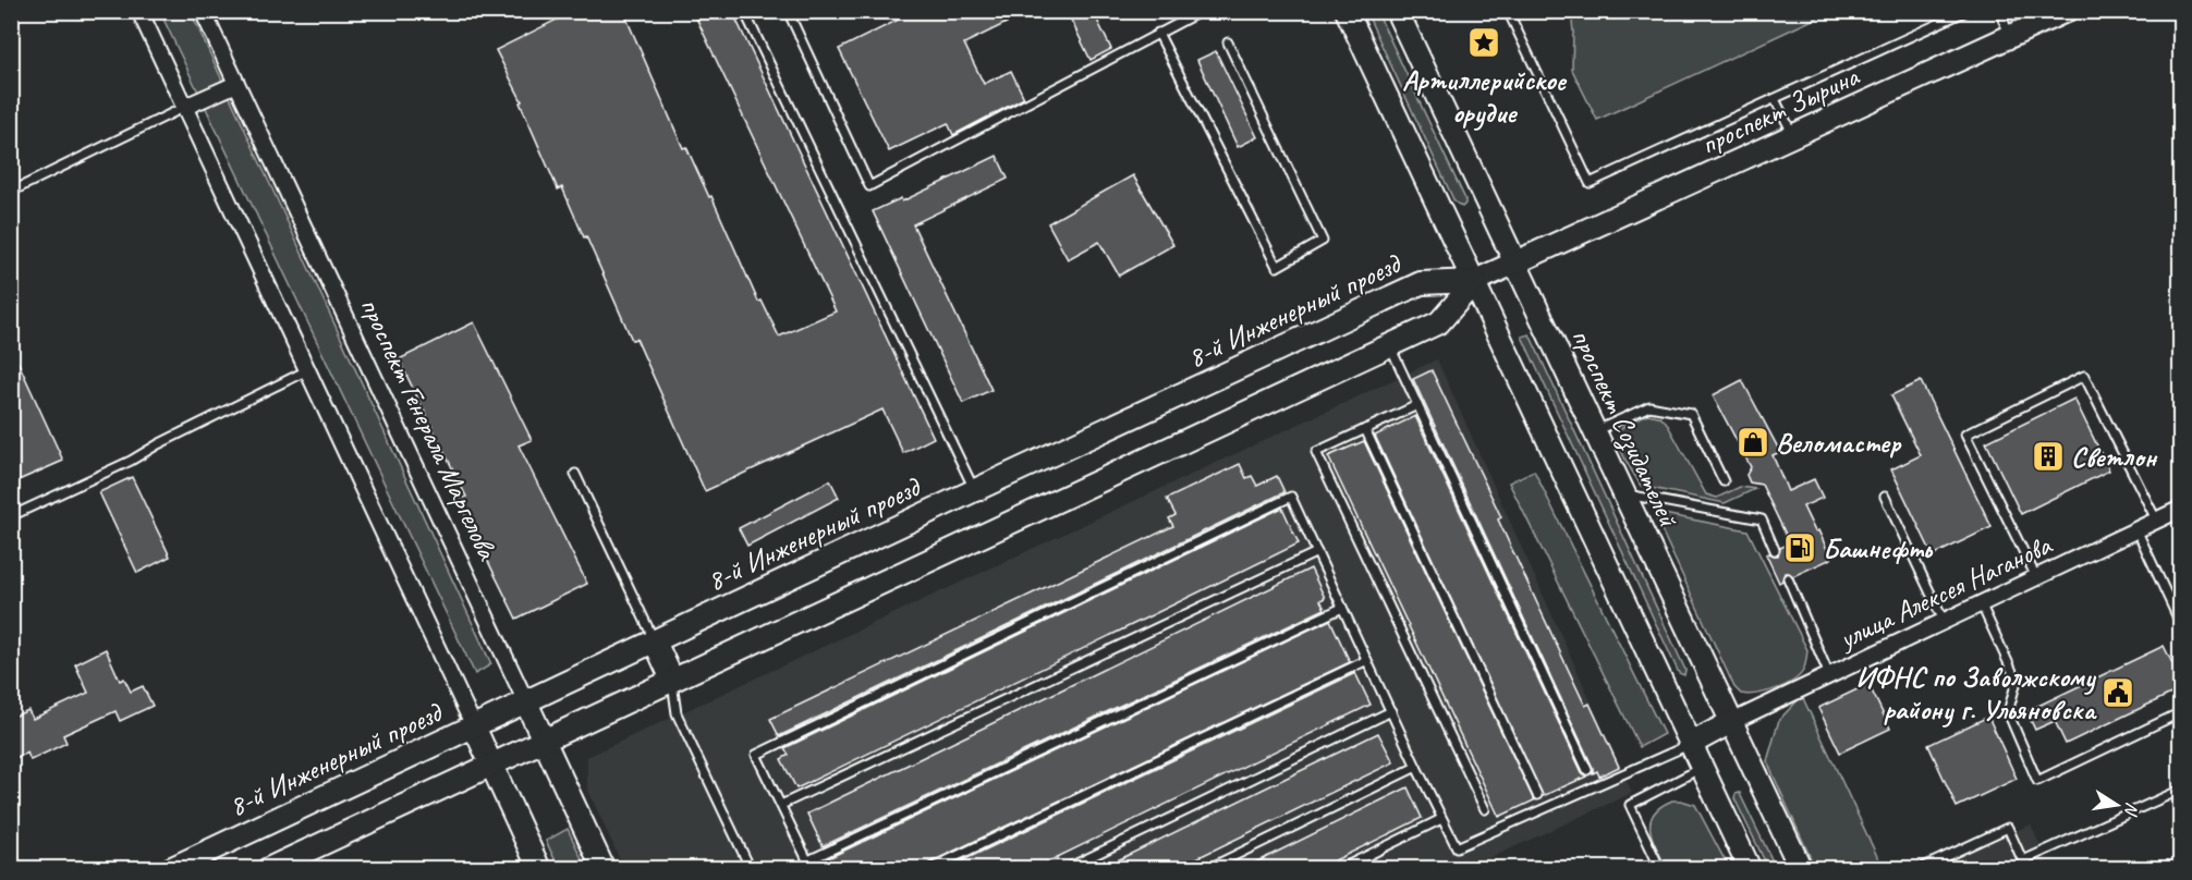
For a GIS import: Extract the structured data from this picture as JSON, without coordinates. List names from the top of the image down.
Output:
{
  "streets": {
    "street": [
      "проспект Зырина",
      "8-й Инженерный проезд",
      "проспект Созидателей",
      "проспект Генерала Маргелова",
      "улица Алексея Наганова"
    ]
  },
  "crossings": [
    ["проспект Зырина", "8-й Инженерный проезд"],
    ["проспект Зырина", "проспект Созидателей"],
    ["8-й Инженерный проезд", "проспект Генерала Маргелова"],
    ["проспект Созидателей", "улица Алексея Наганова"]
  ],
  "places": {
    "place": ["Артиллерийское орудие"],
    "shop": ["Веломастер"],
    "building": ["Светлон"],
    "fuel station": ["Башнефть"],
    "public building": ["ИФНС по Заволжскому району г. Ульяновска"]
  },
  "north": "right"
}
